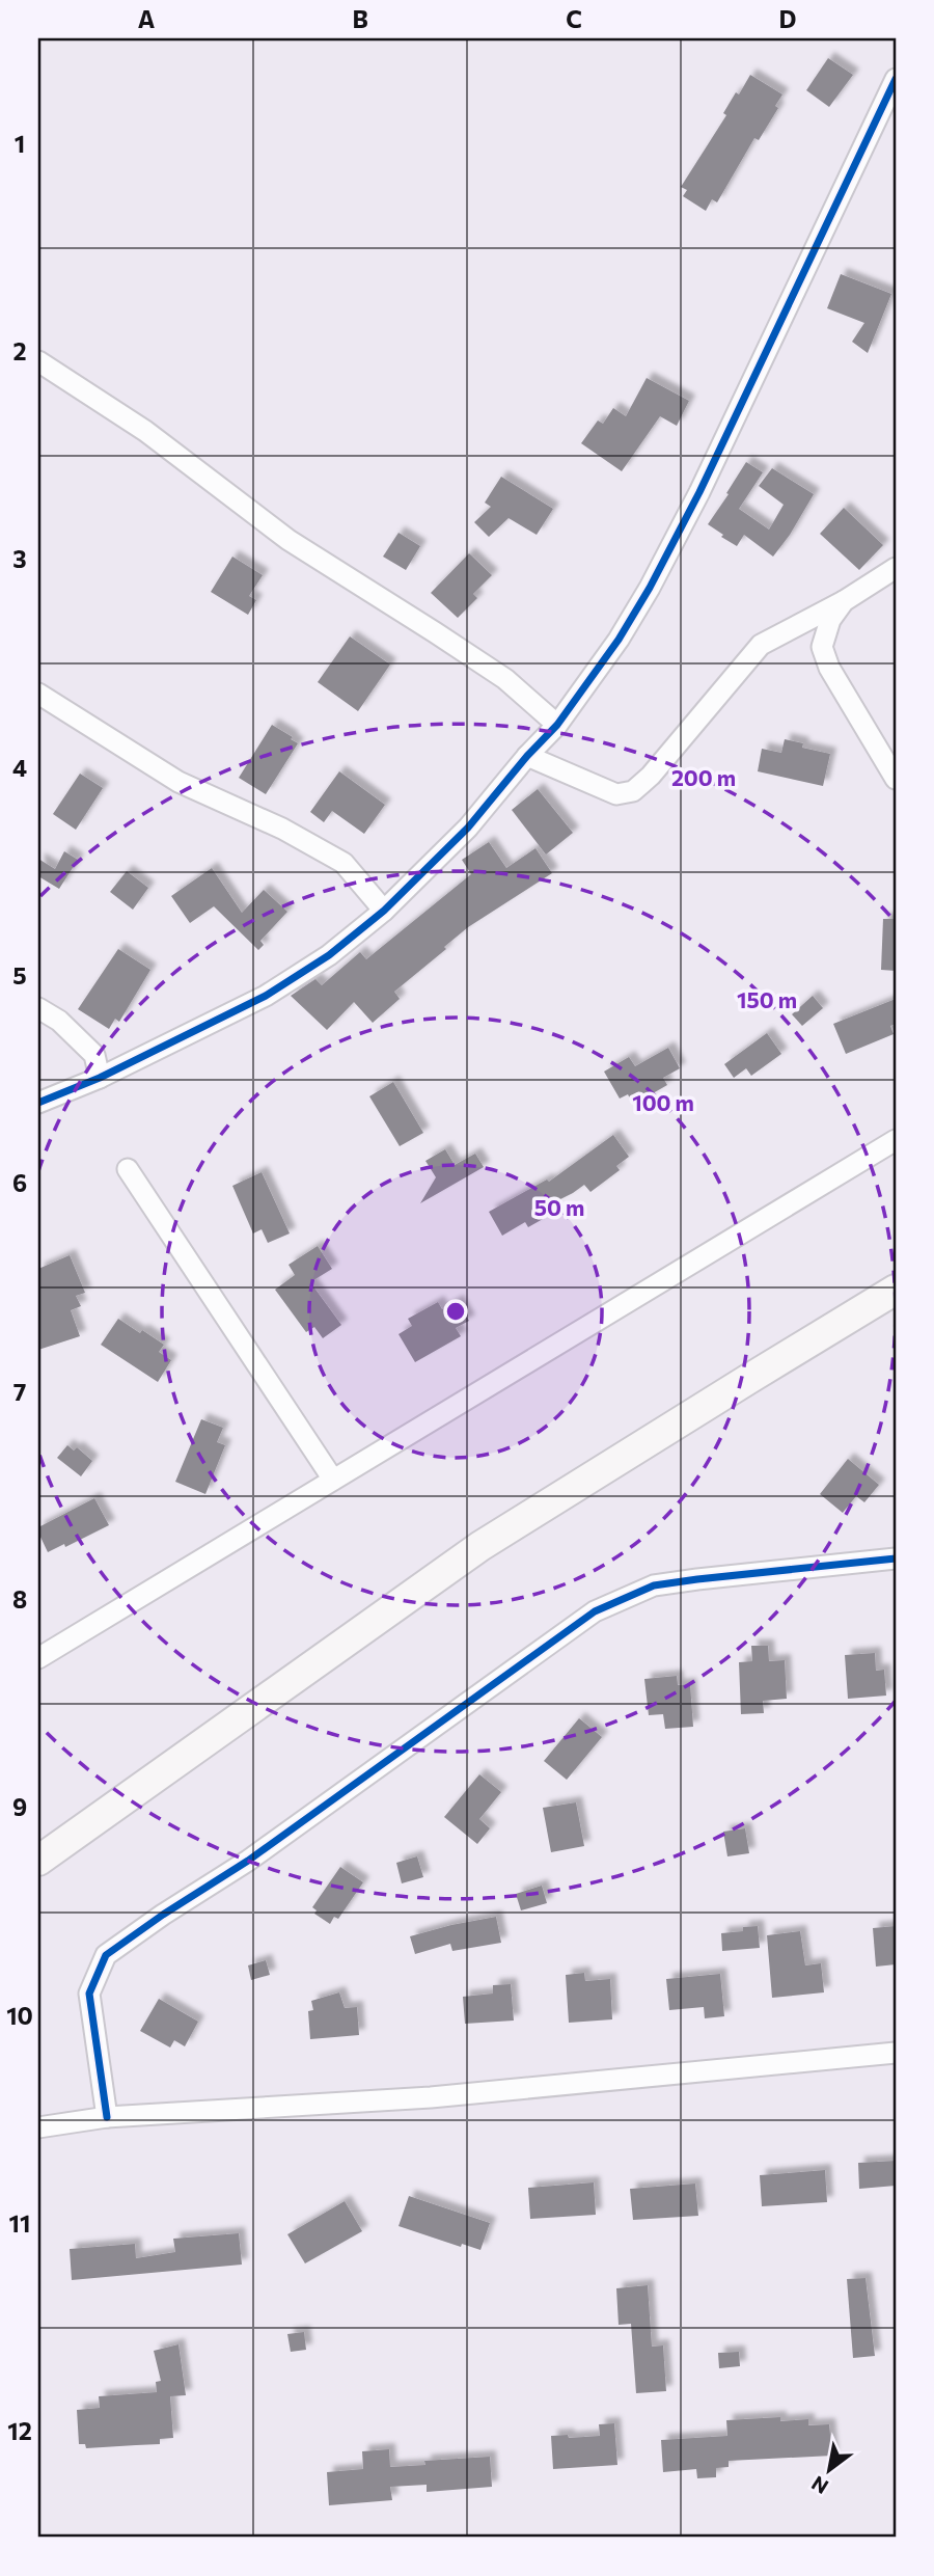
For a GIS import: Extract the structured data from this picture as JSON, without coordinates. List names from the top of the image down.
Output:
{
  "north": "bottom left",
  "grid": {
    "columns": [
      "A",
      "B",
      "C",
      "D"
    ],
    "rows": [
      "1",
      "2",
      "3",
      "4",
      "5",
      "6",
      "7",
      "8",
      "9",
      "10",
      "11",
      "12"
    ]
  },
  "rings": [
    "200 m",
    "150 m",
    "100 m",
    "50 m"
  ]
}
